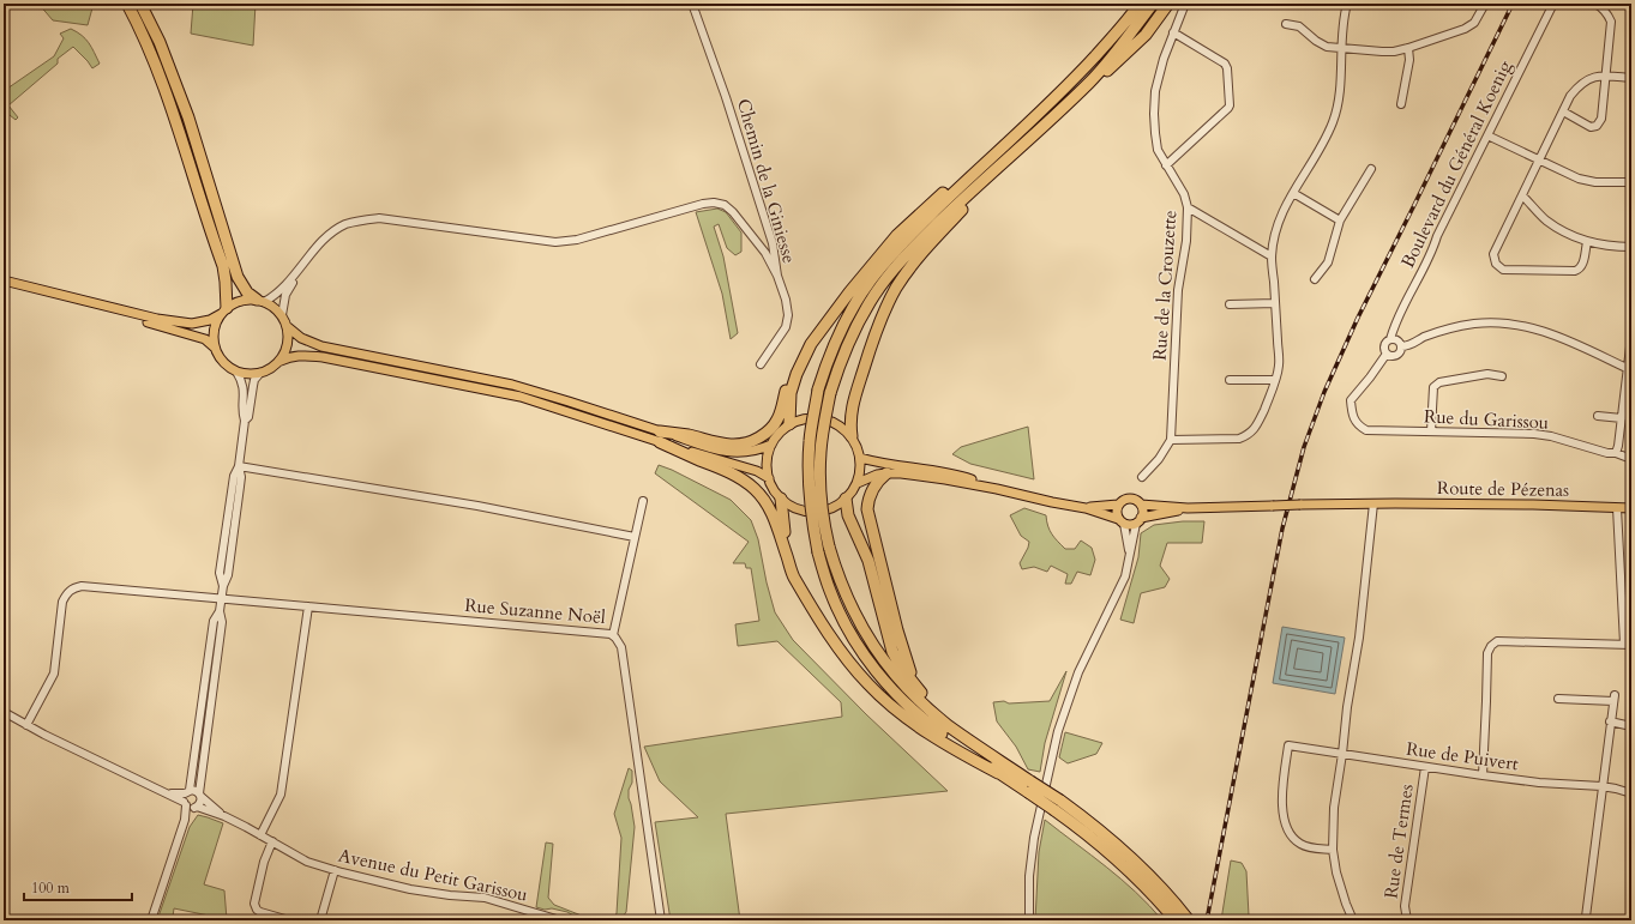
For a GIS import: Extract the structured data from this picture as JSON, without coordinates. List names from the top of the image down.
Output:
{
  "streets": {
    "main road": ["Route de Pézenas"],
    "street": [
      "Boulevard du Général Koenig",
      "Chemin de la Giniesse",
      "Rue de la Crouzette",
      "Rue du Garissou",
      "Rue Suzanne Noël",
      "Rue de Puivert",
      "Rue de Termes",
      "Avenue du Petit Garissou"
    ]
  },
  "crossings": [
    ["Boulevard du Général Koenig", "Rue du Garissou"],
    ["Rue de Puivert", "Rue de Termes"]
  ],
  "scale_bar": "100 m"
}
